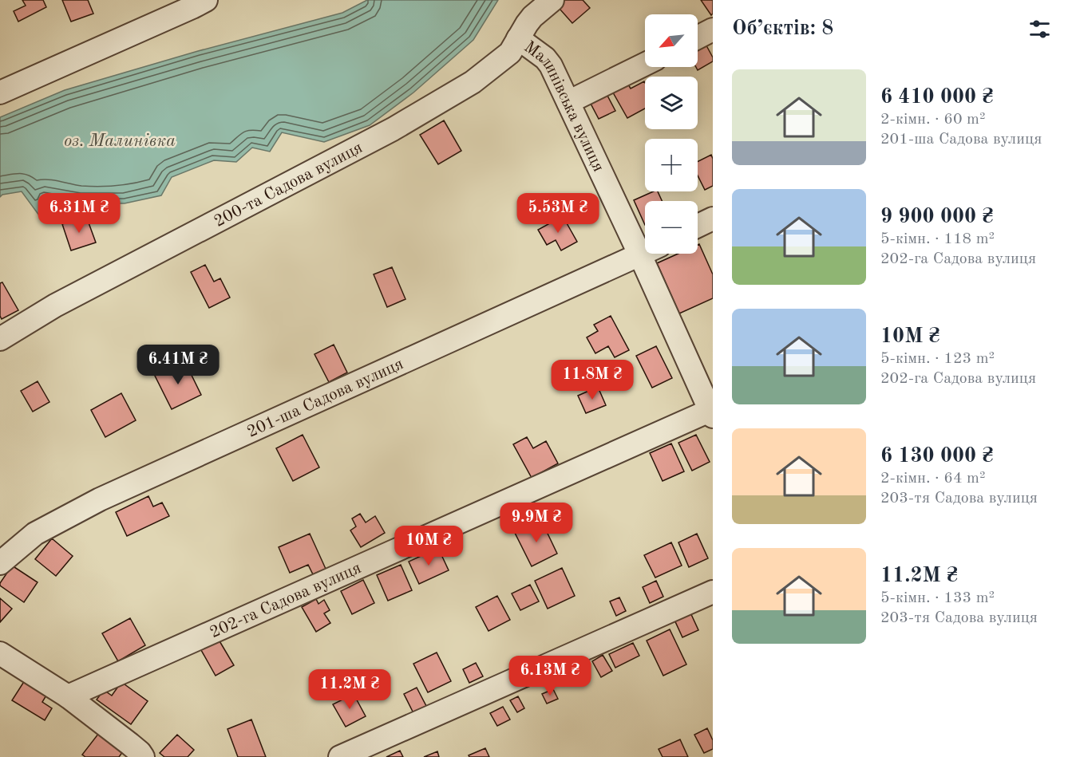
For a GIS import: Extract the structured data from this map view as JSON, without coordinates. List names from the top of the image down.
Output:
{
  "streets": {
    "street": [
      "Малинівська вулиця",
      "200-та Садова вулиця",
      "201-ша Садова вулиця",
      "202-га Садова вулиця"
    ]
  },
  "crossings": [
    ["Малинівська вулиця", "200-та Садова вулиця"],
    ["Малинівська вулиця", "202-га Садова вулиця"]
  ],
  "water": ["оз. Малинівка"],
  "north": "bottom left",
  "page": {
    "heading": "Об’єктів: 8",
    "map_buttons": ["+", "−"],
    "list": [
      {
        "name": "6 410 000 ₴",
        "note": "2-кімн. · 60 m² · 201-ша Садова вулиця"
      },
      {
        "name": "9 900 000 ₴",
        "note": "5-кімн. · 118 m² · 202-га Садова вулиця"
      },
      {
        "name": "10M ₴",
        "note": "5-кімн. · 123 m² · 202-га Садова вулиця"
      },
      {
        "name": "6 130 000 ₴",
        "note": "2-кімн. · 64 m² · 203-тя Садова вулиця"
      },
      {
        "name": "11.2M ₴",
        "note": "5-кімн. · 133 m² · 203-тя Садова вулиця"
      }
    ],
    "price": [
      "6.31M ₴",
      "5.53M ₴",
      "6.41M ₴",
      "11.8M ₴",
      "9.9M ₴",
      "10M ₴",
      "6.13M ₴",
      "11.2M ₴"
    ]
  }
}
